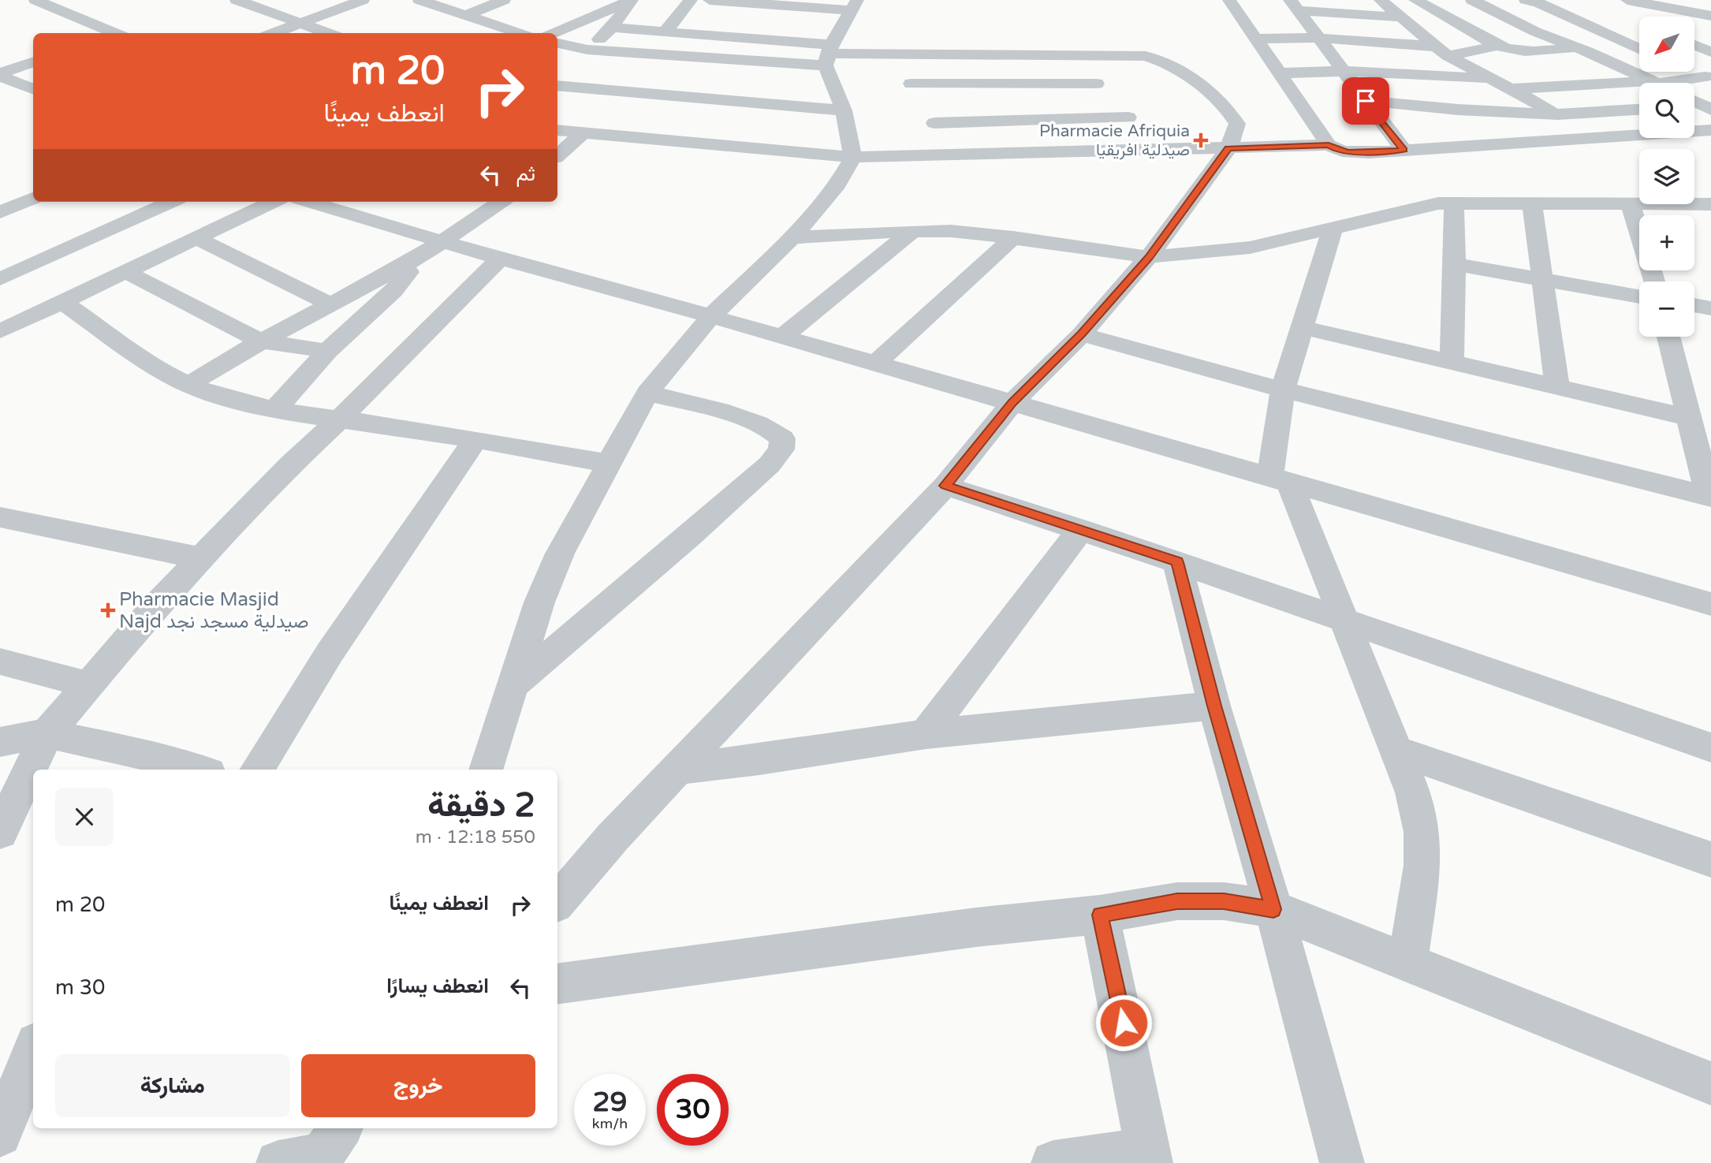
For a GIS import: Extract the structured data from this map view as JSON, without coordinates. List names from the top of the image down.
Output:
{
  "places": {
    "health": ["Pharmacie Afriquia صيدلية افريقيا", "Pharmacie Masjid Najd صيدلية مسجد نجد"]
  },
  "north": "bottom left",
  "page": {
    "map_buttons": ["+", "−"],
    "turn": ["20 m", "انعطف يمينًا"],
    "then": "ثم",
    "heading": ["2 دقيقة", "550 m · 12:18"],
    "list": [
      {
        "name": "انعطف يمينًا",
        "value": "20 m"
      },
      {
        "name": "انعطف يسارًا",
        "value": "30 m"
      }
    ],
    "buttons": ["خروج", "مشاركة"],
    "speed": "29 km/h",
    "limit": "30"
  }
}
